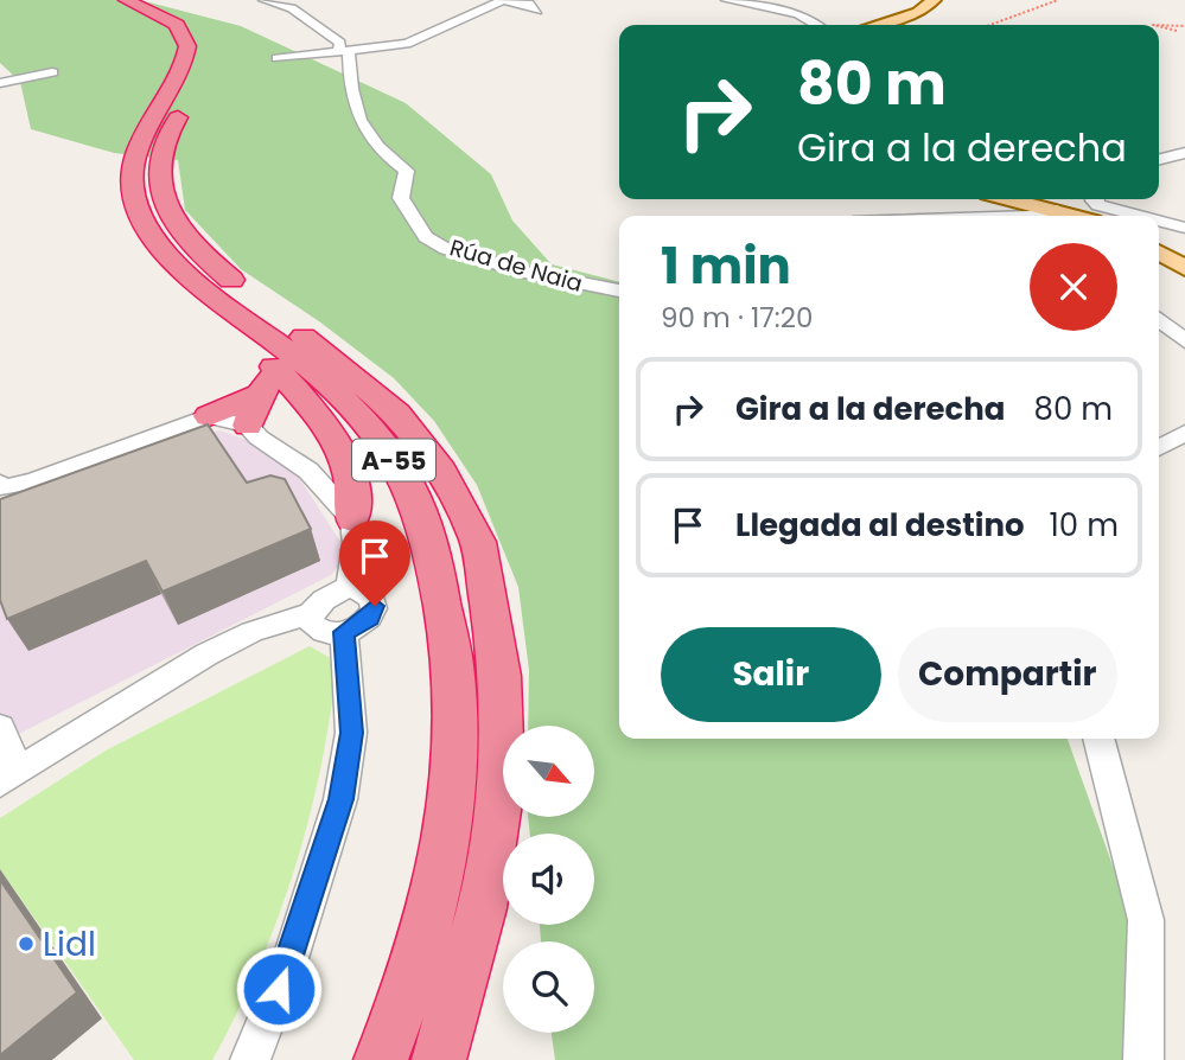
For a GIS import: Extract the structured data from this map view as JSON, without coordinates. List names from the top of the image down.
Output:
{
  "streets": {
    "highway": ["A-55"],
    "street": ["Rúa de Naia"]
  },
  "places": ["Lidl"],
  "north": "bottom right",
  "page": {
    "turn": ["80 m", "Gira a la derecha"],
    "heading": ["1 min", "90 m · 17:20"],
    "list": [
      {
        "name": "Gira a la derecha",
        "value": "80 m"
      },
      {
        "name": "Llegada al destino",
        "value": "10 m"
      }
    ],
    "buttons": ["Salir", "Compartir"]
  }
}
